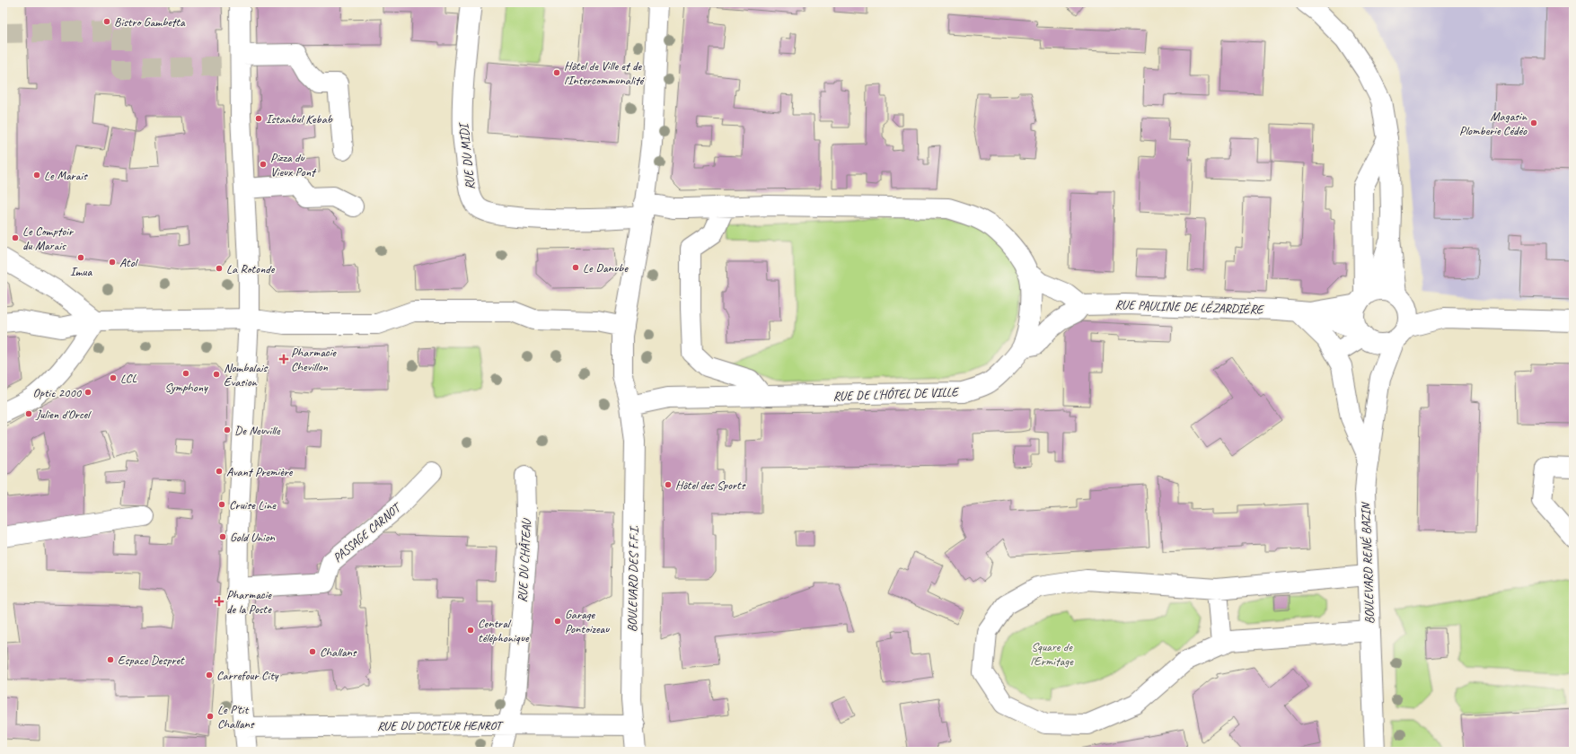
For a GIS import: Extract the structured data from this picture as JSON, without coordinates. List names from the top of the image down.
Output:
{
  "streets": {
    "street": [
      "RUE DU MIDI",
      "RUE PAULINE DE LÉZARDIÈRE",
      "RUE DE L'HÔTEL DE VILLE",
      "PASSAGE CARNOT",
      "RUE DU CHÂTEAU",
      "BOULEVARD RENÉ BAZIN",
      "BOULEVARD DES F.F.I.",
      "RUE DU DOCTEUR HENROT"
    ]
  },
  "crossings": [
    ["RUE DU MIDI", "RUE DE L'HÔTEL DE VILLE"],
    ["RUE DU MIDI", "BOULEVARD DES F.F.I."],
    ["RUE PAULINE DE LÉZARDIÈRE", "BOULEVARD RENÉ BAZIN"],
    ["RUE DE L'HÔTEL DE VILLE", "BOULEVARD DES F.F.I."],
    ["RUE DU CHÂTEAU", "RUE DU DOCTEUR HENROT"],
    ["BOULEVARD DES F.F.I.", "RUE DU DOCTEUR HENROT"]
  ],
  "parks": ["Square de l'Ermitage"],
  "places": {
    "other": [
      "Bistro Gambetta",
      "Hôtel de Ville et de l'Intercommunalité",
      "Istanbul Kebab",
      "Magasin Plomberie Cédéo",
      "Pizza du Vieux Pont",
      "Le Marais",
      "Le Comptoir du Marais",
      "Imua",
      "Atol",
      "Le Danube",
      "La Rotonde",
      "Symphony",
      "Nombalais Évasion",
      "LCL",
      "Optic 2000",
      "Julien d'Orcel",
      "De Neuville",
      "Avant Première",
      "Hôtel des Sports",
      "Cruise Line",
      "Gold Union",
      "Garage Pontoizeau",
      "Central téléphonique",
      "Challans",
      "Espace Despret",
      "Carrefour City",
      "Le P'tit Challans"
    ],
    "health": ["Pharmacie Chevillon", "Pharmacie de la Poste"]
  }
}
